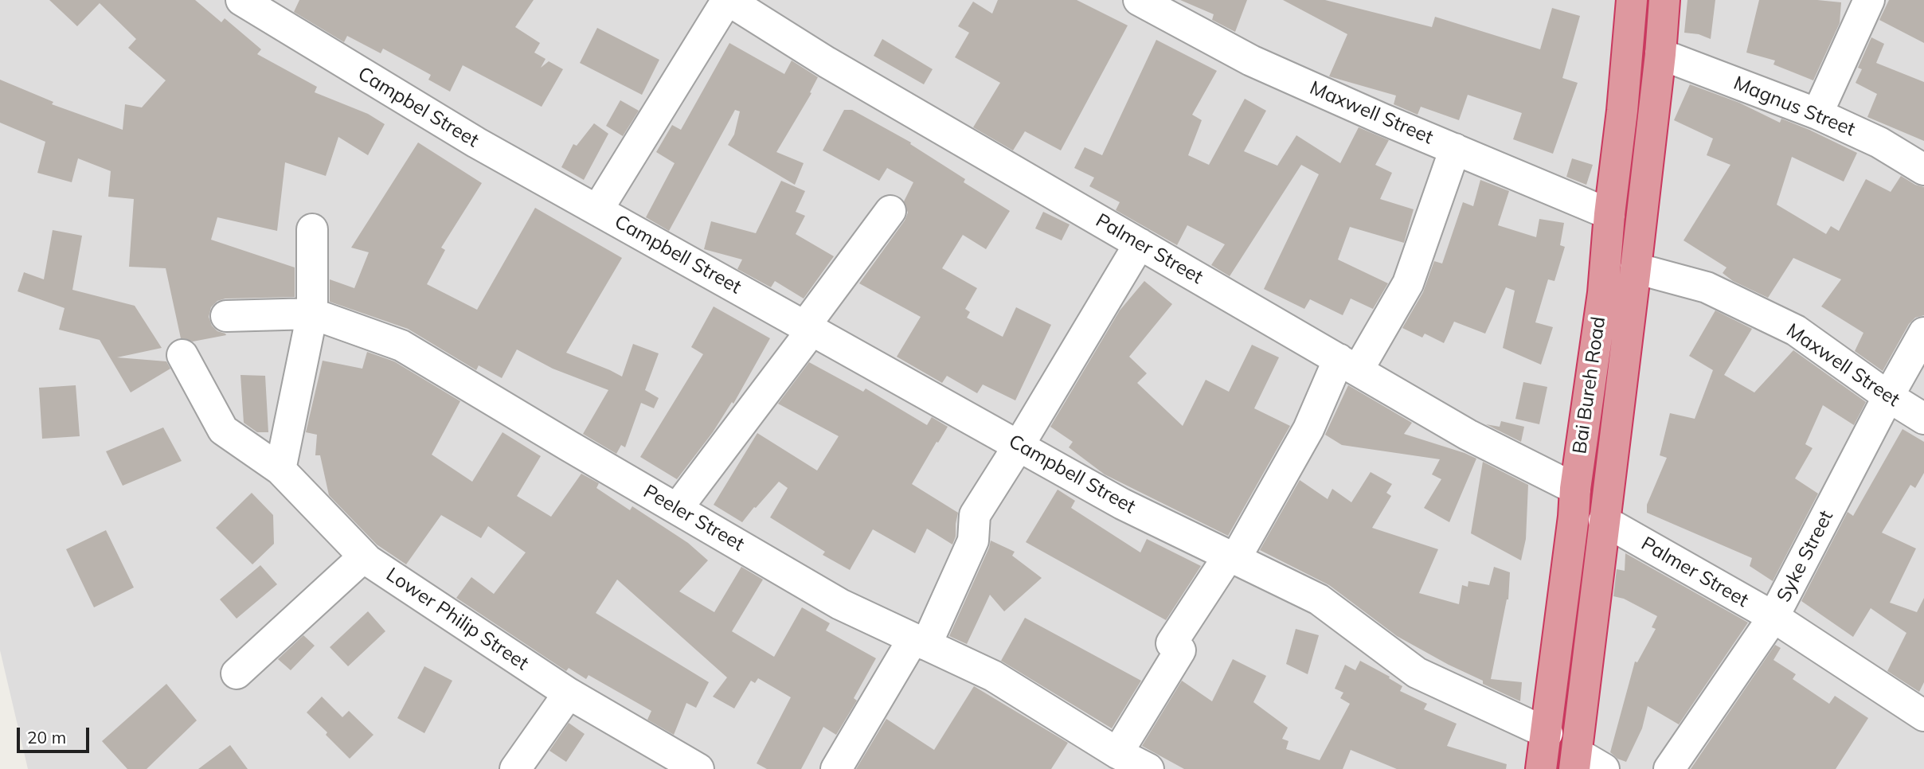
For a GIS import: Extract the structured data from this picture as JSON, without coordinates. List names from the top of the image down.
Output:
{
  "streets": {
    "highway": ["Bai Bureh Road"],
    "street": [
      "Magnus Street",
      "Campbel Street",
      "Maxwell Street",
      "Palmer Street",
      "Campbell Street",
      "Peeler Street",
      "Syke Street",
      "Lower Philip Street"
    ]
  },
  "crossings": [
    ["Magnus Street", "Bai Bureh Road"],
    ["Campbel Street", "Campbell Street"],
    ["Maxwell Street", "Bai Bureh Road"],
    ["Maxwell Street", "Syke Street"],
    ["Palmer Street", "Bai Bureh Road"],
    ["Palmer Street", "Syke Street"],
    ["Campbell Street", "Bai Bureh Road"]
  ],
  "scale_bar": "20 m"
}
